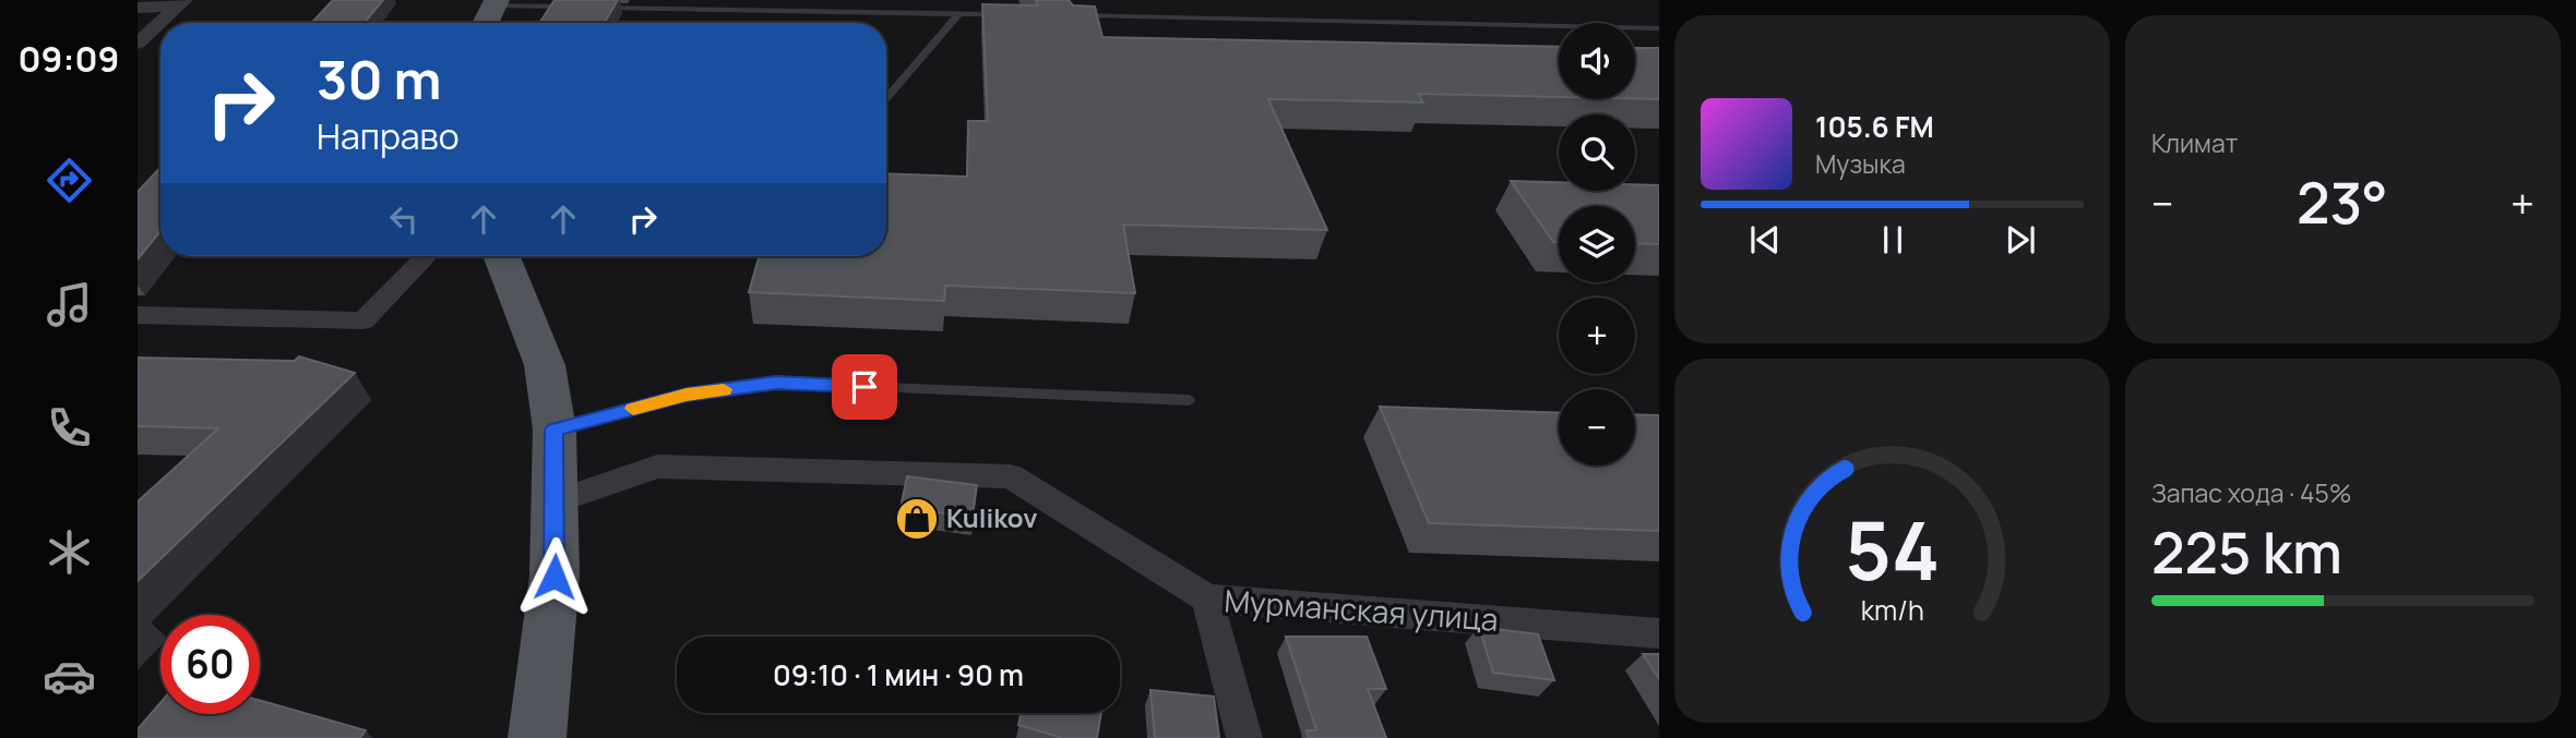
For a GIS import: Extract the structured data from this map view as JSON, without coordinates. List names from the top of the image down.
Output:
{
  "streets": {
    "street": ["Мурманская улица"]
  },
  "places": {
    "shop": ["Kulikov"]
  },
  "page": {
    "tabs": "09:09",
    "tile": [
      "Климат",
      ["Запас хода · 45%", "225 km"]
    ],
    "map_buttons": ["+", "−"],
    "turn": ["30 m", "Направо"],
    "song": ["105.6 FM", "Музыка"],
    "heat": ["−", "23°", "+"],
    "limit": "60",
    "trip": "09:10 · 1 мин · 90 m",
    "gauge": ["54", "km/h"]
  }
}
